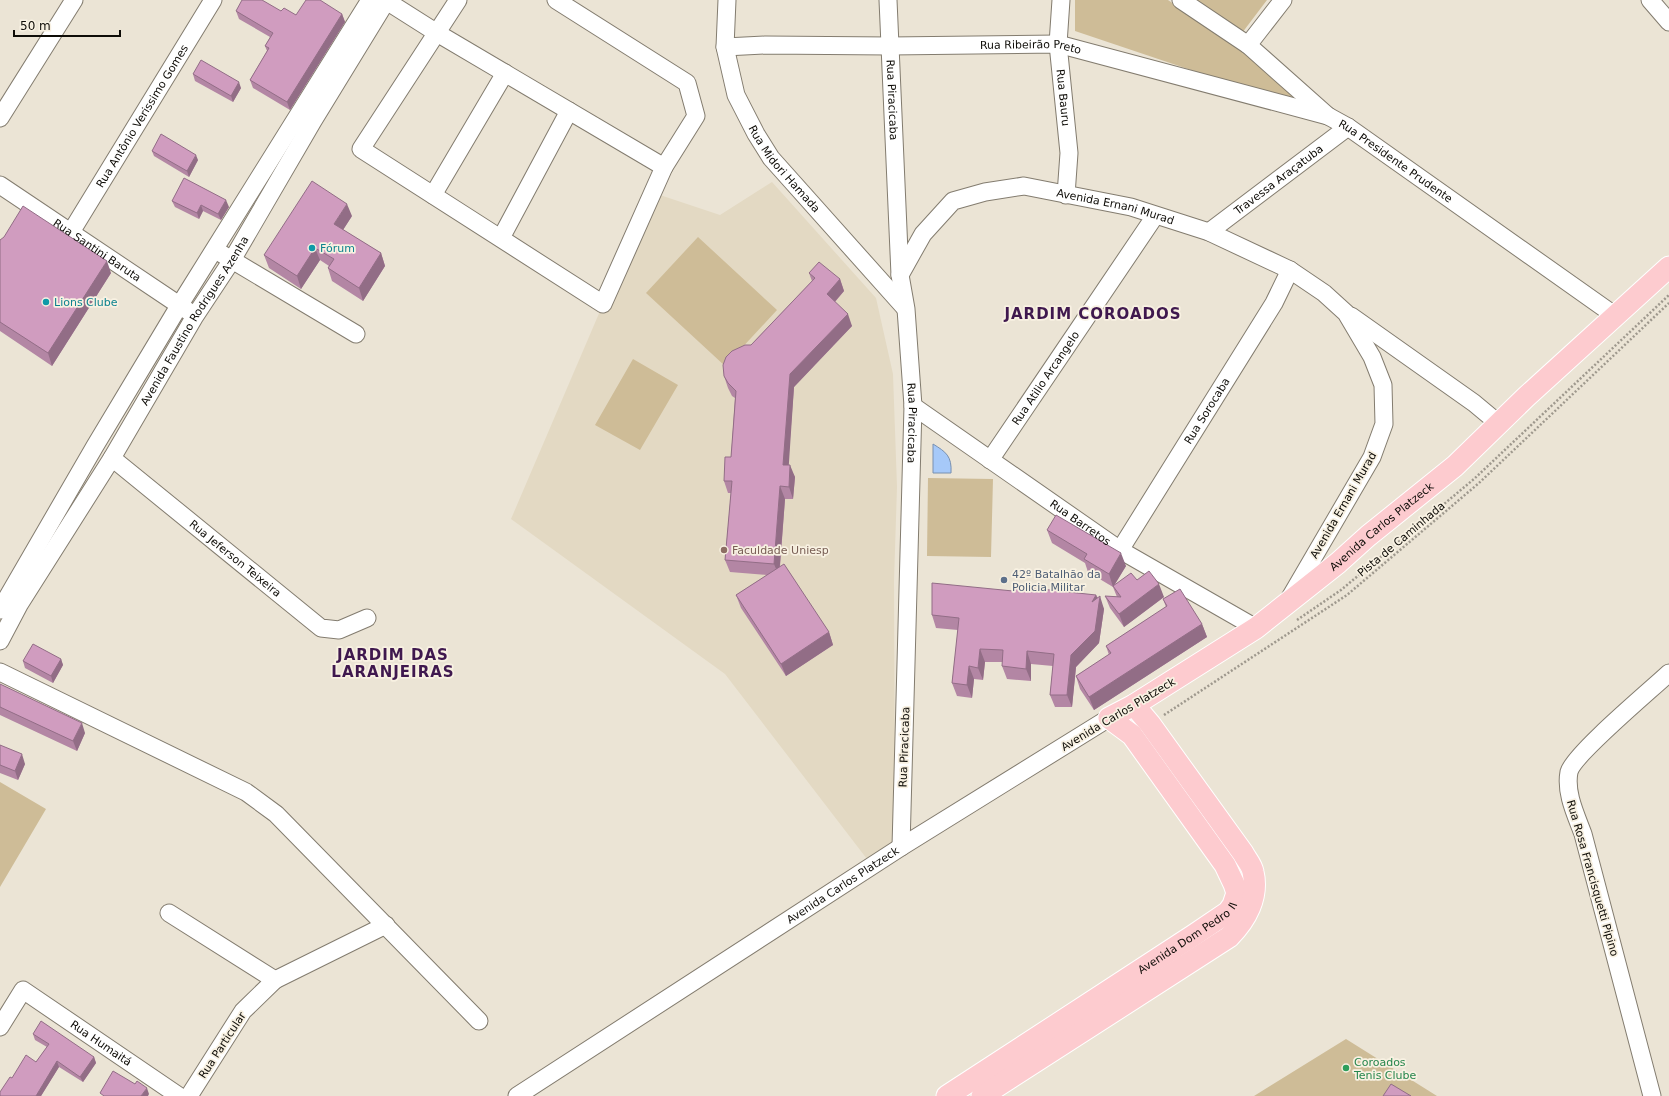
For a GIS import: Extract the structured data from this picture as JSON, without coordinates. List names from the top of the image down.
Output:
{
  "streets": {
    "main road": ["Avenida Carlos Platzeck", "Avenida Dom Pedro II"],
    "street": [
      "Rua Ribeirão Preto",
      "Rua Bauru",
      "Rua Piracicaba",
      "Rua Antônio Verissimo Gomes",
      "Rua Presidente Prudente",
      "Rua Midori Hamada",
      "Travessa Araçatuba",
      "Avenida Ernani Murad",
      "Rua Santini Baruta",
      "Avenida Faustino Rodrigues Azenha",
      "Rua Atilio Arcangelo",
      "Rua Sorocaba",
      "Rua Barretos",
      "Rua Jeferson Teixeira",
      "Rua Rosa Francisquetti Pipino",
      "Rua Humaitá",
      "Rua Particular"
    ],
    "path": ["Pista de Caminhada"]
  },
  "crossings": [
    ["Rua Ribeirão Preto", "Rua Bauru"],
    ["Rua Ribeirão Preto", "Rua Piracicaba"],
    ["Rua Ribeirão Preto", "Rua Presidente Prudente"],
    ["Rua Ribeirão Preto", "Rua Midori Hamada"],
    ["Rua Bauru", "Avenida Ernani Murad"],
    ["Rua Piracicaba", "Rua Midori Hamada"],
    ["Rua Piracicaba", "Avenida Ernani Murad"],
    ["Rua Piracicaba", "Rua Barretos"],
    ["Rua Piracicaba", "Avenida Carlos Platzeck"],
    ["Rua Antônio Verissimo Gomes", "Rua Santini Baruta"],
    ["Rua Presidente Prudente", "Travessa Araçatuba"],
    ["Rua Presidente Prudente", "Avenida Carlos Platzeck"],
    ["Travessa Araçatuba", "Avenida Ernani Murad"],
    ["Avenida Ernani Murad", "Rua Atilio Arcangelo"],
    ["Avenida Ernani Murad", "Rua Sorocaba"],
    ["Avenida Ernani Murad", "Avenida Carlos Platzeck"],
    ["Rua Santini Baruta", "Avenida Faustino Rodrigues Azenha"],
    ["Avenida Faustino Rodrigues Azenha", "Rua Jeferson Teixeira"],
    ["Rua Atilio Arcangelo", "Rua Barretos"],
    ["Rua Sorocaba", "Rua Barretos"],
    ["Rua Barretos", "Avenida Carlos Platzeck"],
    ["Avenida Carlos Platzeck", "Avenida Dom Pedro II"],
    ["Pista de Caminhada", "Avenida Dom Pedro II"]
  ],
  "districts": ["JARDIM COROADOS", "JARDIM DAS LARANJEIRAS"],
  "places": [
    "Fórum",
    "Lions Clube",
    "Faculdade Uniesp",
    "42º Batalhão da Policia Militar",
    "Coroados Tenis Clube"
  ],
  "scale_bar": "50 m"
}
